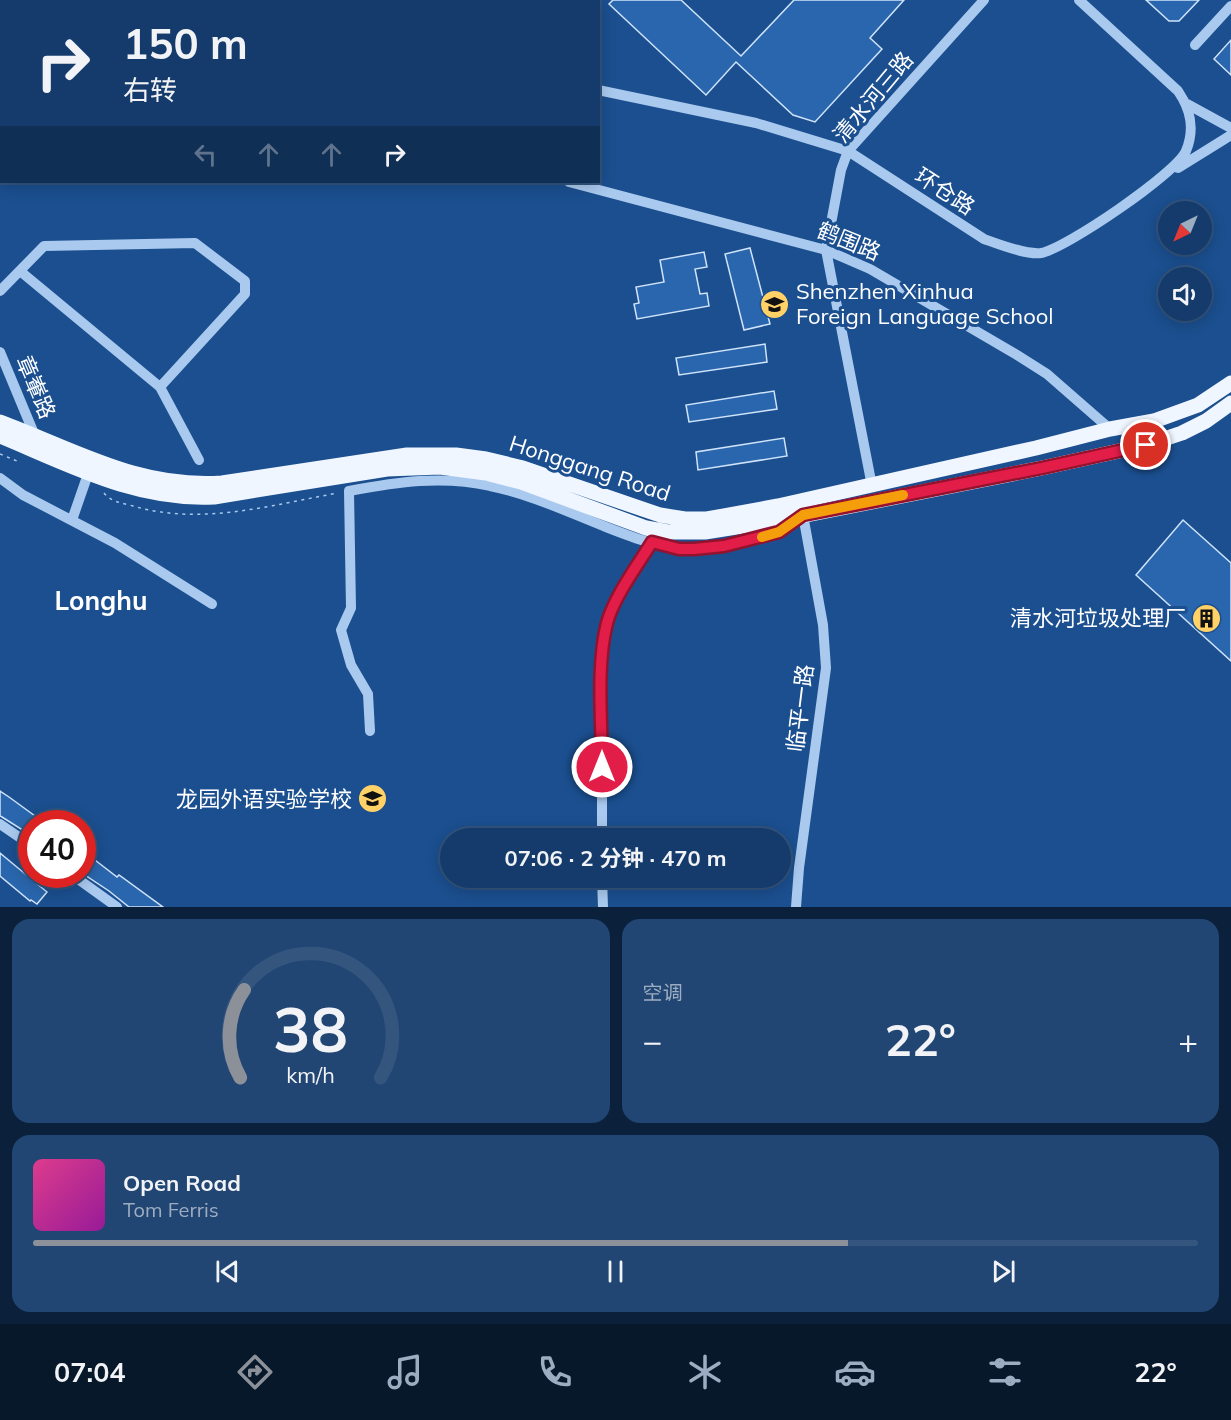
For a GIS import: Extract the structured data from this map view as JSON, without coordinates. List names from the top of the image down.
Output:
{
  "streets": {
    "main road": ["Honggang Road"],
    "street": [
      "清水河三路",
      "环仓路",
      "鹤围路",
      "章輋路",
      "临平一路"
    ]
  },
  "crossings": [
    ["清水河三路", "环仓路"],
    ["清水河三路", "鹤围路"],
    ["清水河三路", "Honggang Road"],
    ["鹤围路", "Honggang Road"],
    ["章輋路", "Honggang Road"],
    ["Honggang Road", "临平一路"]
  ],
  "districts": ["Longhu"],
  "places": {
    "school or university": ["Shenzhen Xinhua Foreign Language School", "龙园外语实验学校"],
    "building": ["清水河垃圾处理厂"]
  },
  "north": "bottom left",
  "page": {
    "turn": ["150 m", "右转"],
    "limit": "40",
    "trip": "07:06 · 2 分钟 · 470 m",
    "tile": "空调",
    "heat": ["−", "22°", "+"],
    "song": ["Open Road", "Tom Ferris"],
    "tabs": ["07:04", "22°"],
    "gauge": ["38", "km/h"]
  }
}
